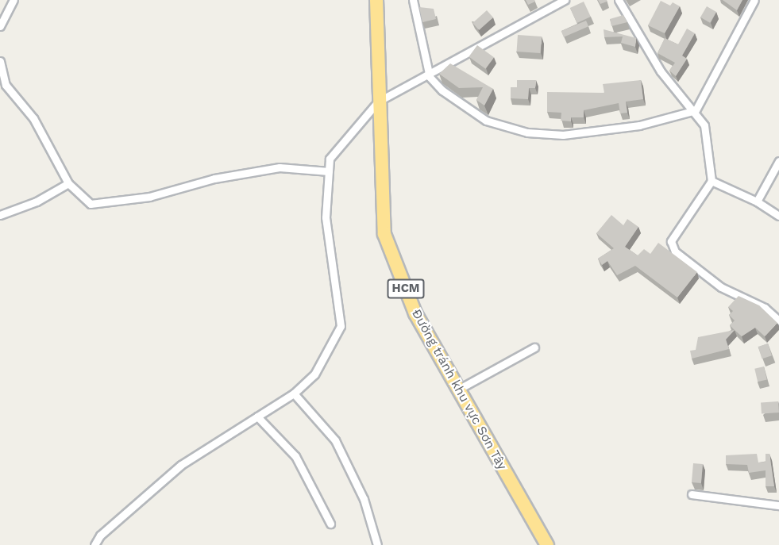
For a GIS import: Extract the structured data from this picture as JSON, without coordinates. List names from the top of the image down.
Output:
{
  "streets": {
    "highway": ["HCM", "Đường tránh khu vực Sơn Tây"]
  }
}
